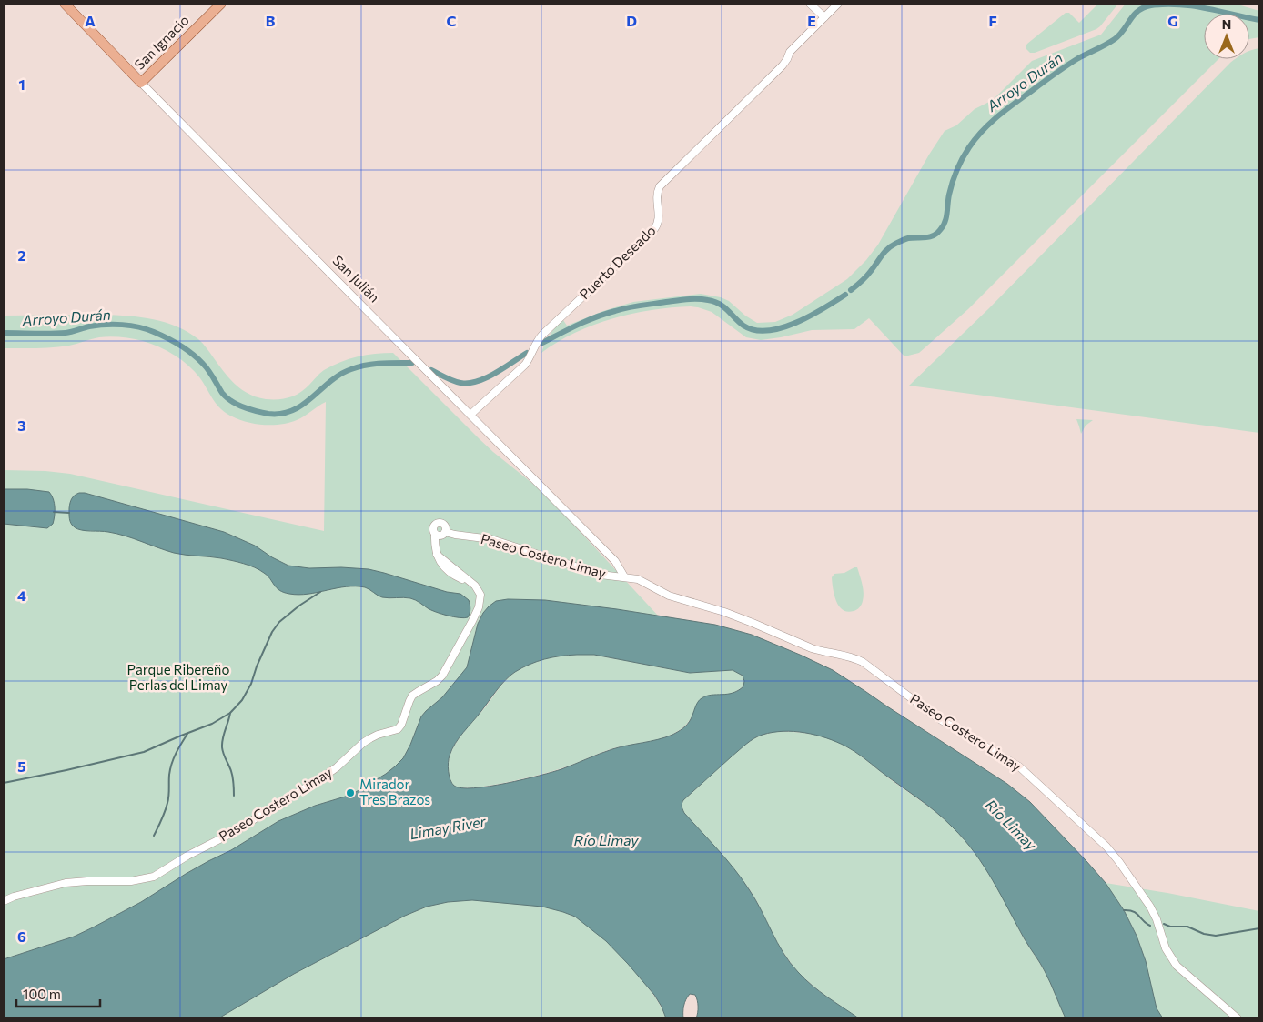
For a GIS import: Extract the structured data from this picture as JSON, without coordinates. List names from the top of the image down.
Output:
{
  "streets": {
    "main road": ["San Ignacio", "San Julián"],
    "street": ["Puerto Deseado", "Paseo Costero Limay"]
  },
  "crossings": [
    ["San Ignacio", "San Julián"],
    ["Puerto Deseado", "San Julián"],
    ["San Julián", "Paseo Costero Limay"]
  ],
  "water": ["Arroyo Durán", "Río Limay", "Limay River"],
  "parks": ["Parque Ribereño Perlas del Limay"],
  "places": ["Mirador Tres Brazos"],
  "scale_bar": "100 m",
  "north": "top",
  "grid": {
    "columns": [
      "A",
      "B",
      "C",
      "D",
      "E",
      "F",
      "G"
    ],
    "rows": [
      "1",
      "2",
      "3",
      "4",
      "5",
      "6"
    ]
  }
}
